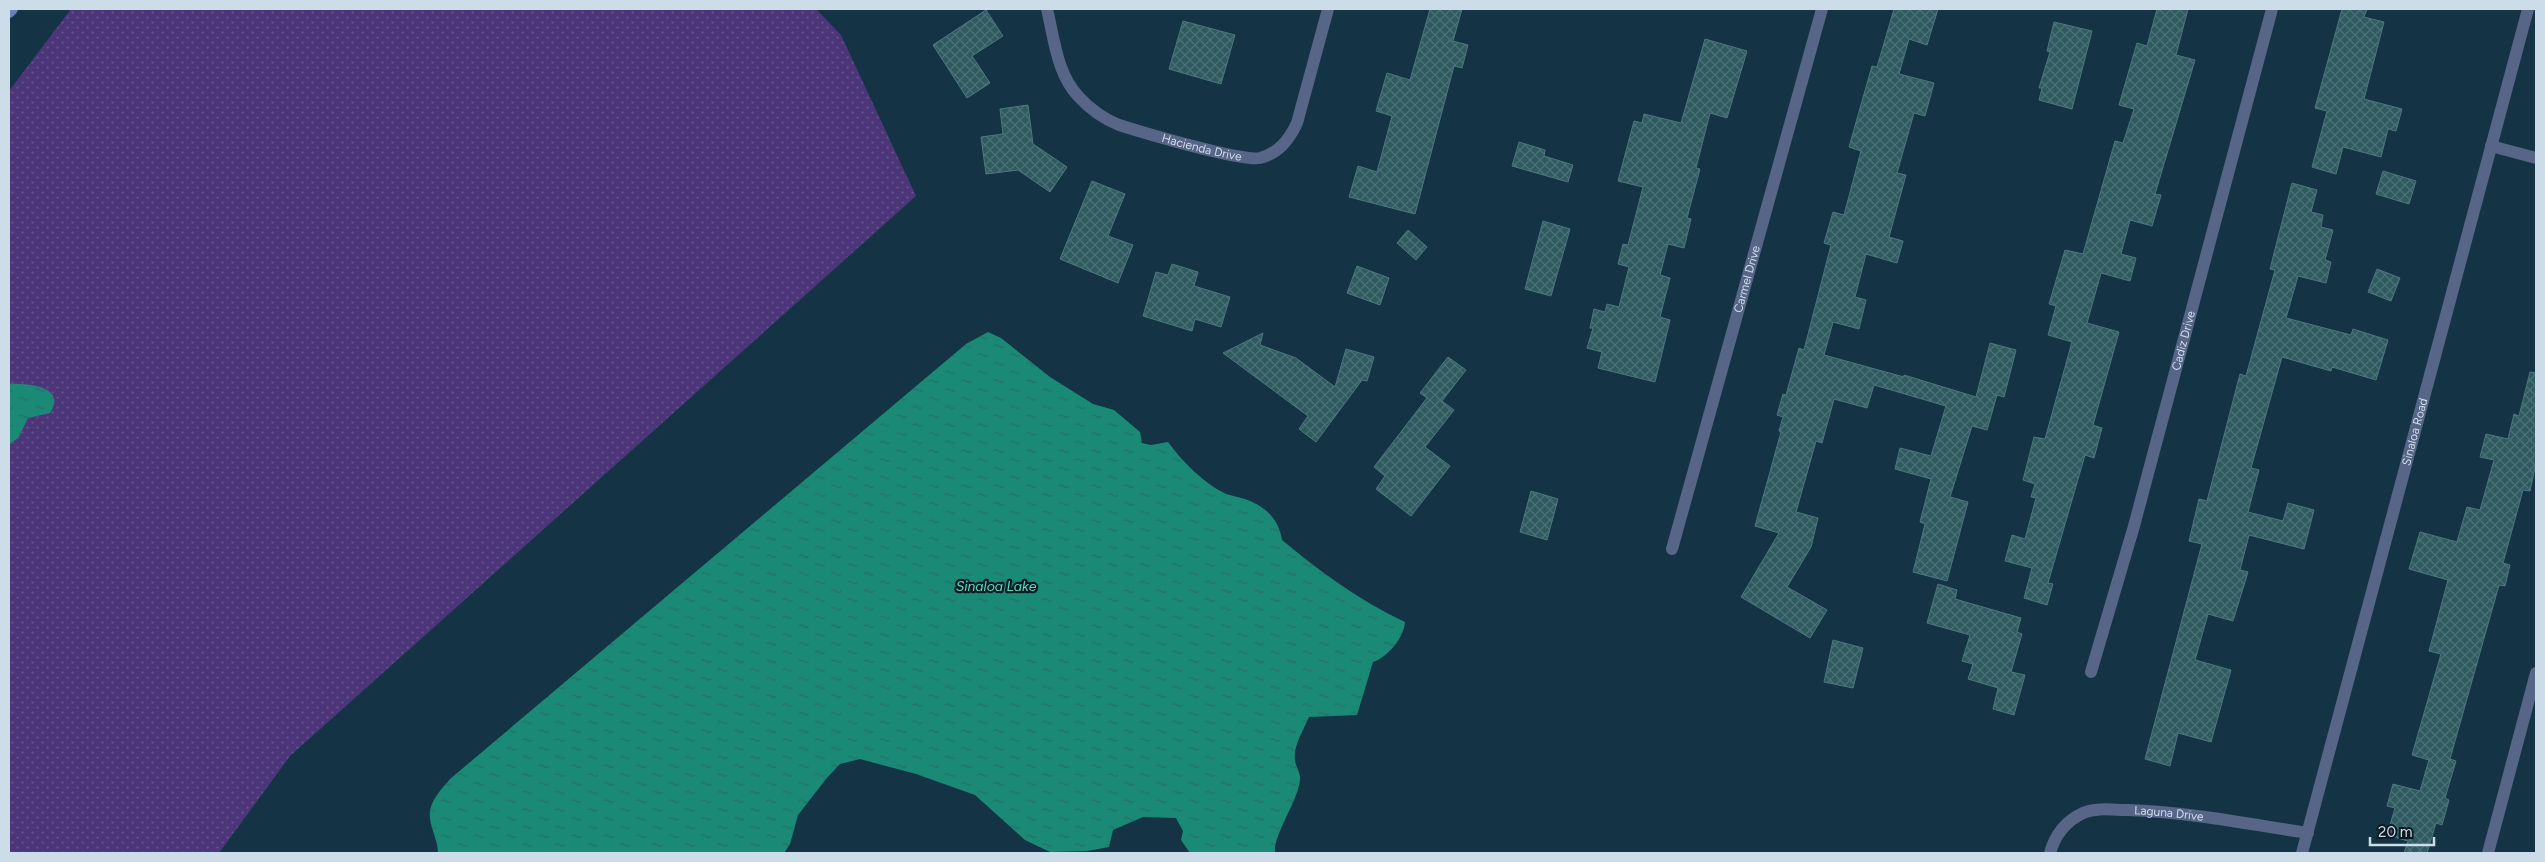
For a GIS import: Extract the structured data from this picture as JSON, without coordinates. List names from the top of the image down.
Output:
{
  "streets": {
    "street": [
      "Hacienda Drive",
      "Carmel Drive",
      "Cadiz Drive",
      "Sinaloa Road",
      "Laguna Drive"
    ]
  },
  "crossings": [
    ["Sinaloa Road", "Laguna Drive"]
  ],
  "water": ["Sinaloa Lake"],
  "scale_bar": "20 m"
}
